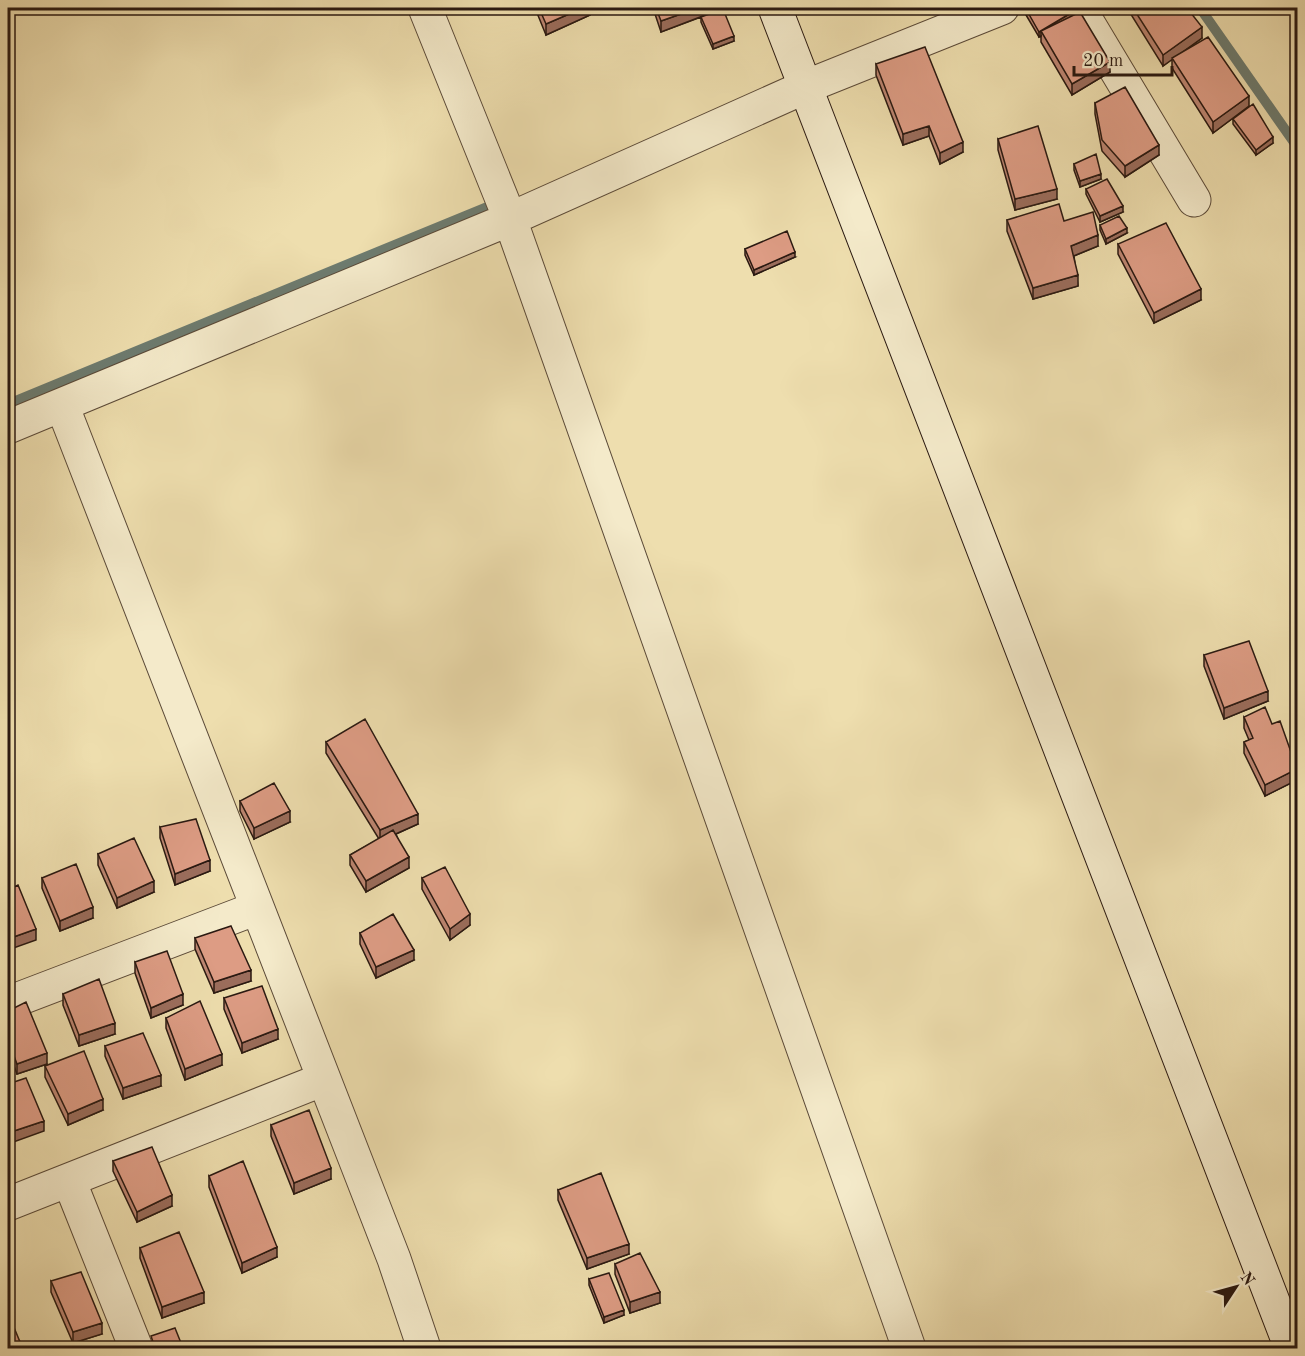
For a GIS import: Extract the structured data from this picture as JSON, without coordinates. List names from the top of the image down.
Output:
{
  "scale_bar": "20 m",
  "north": "top right"
}
